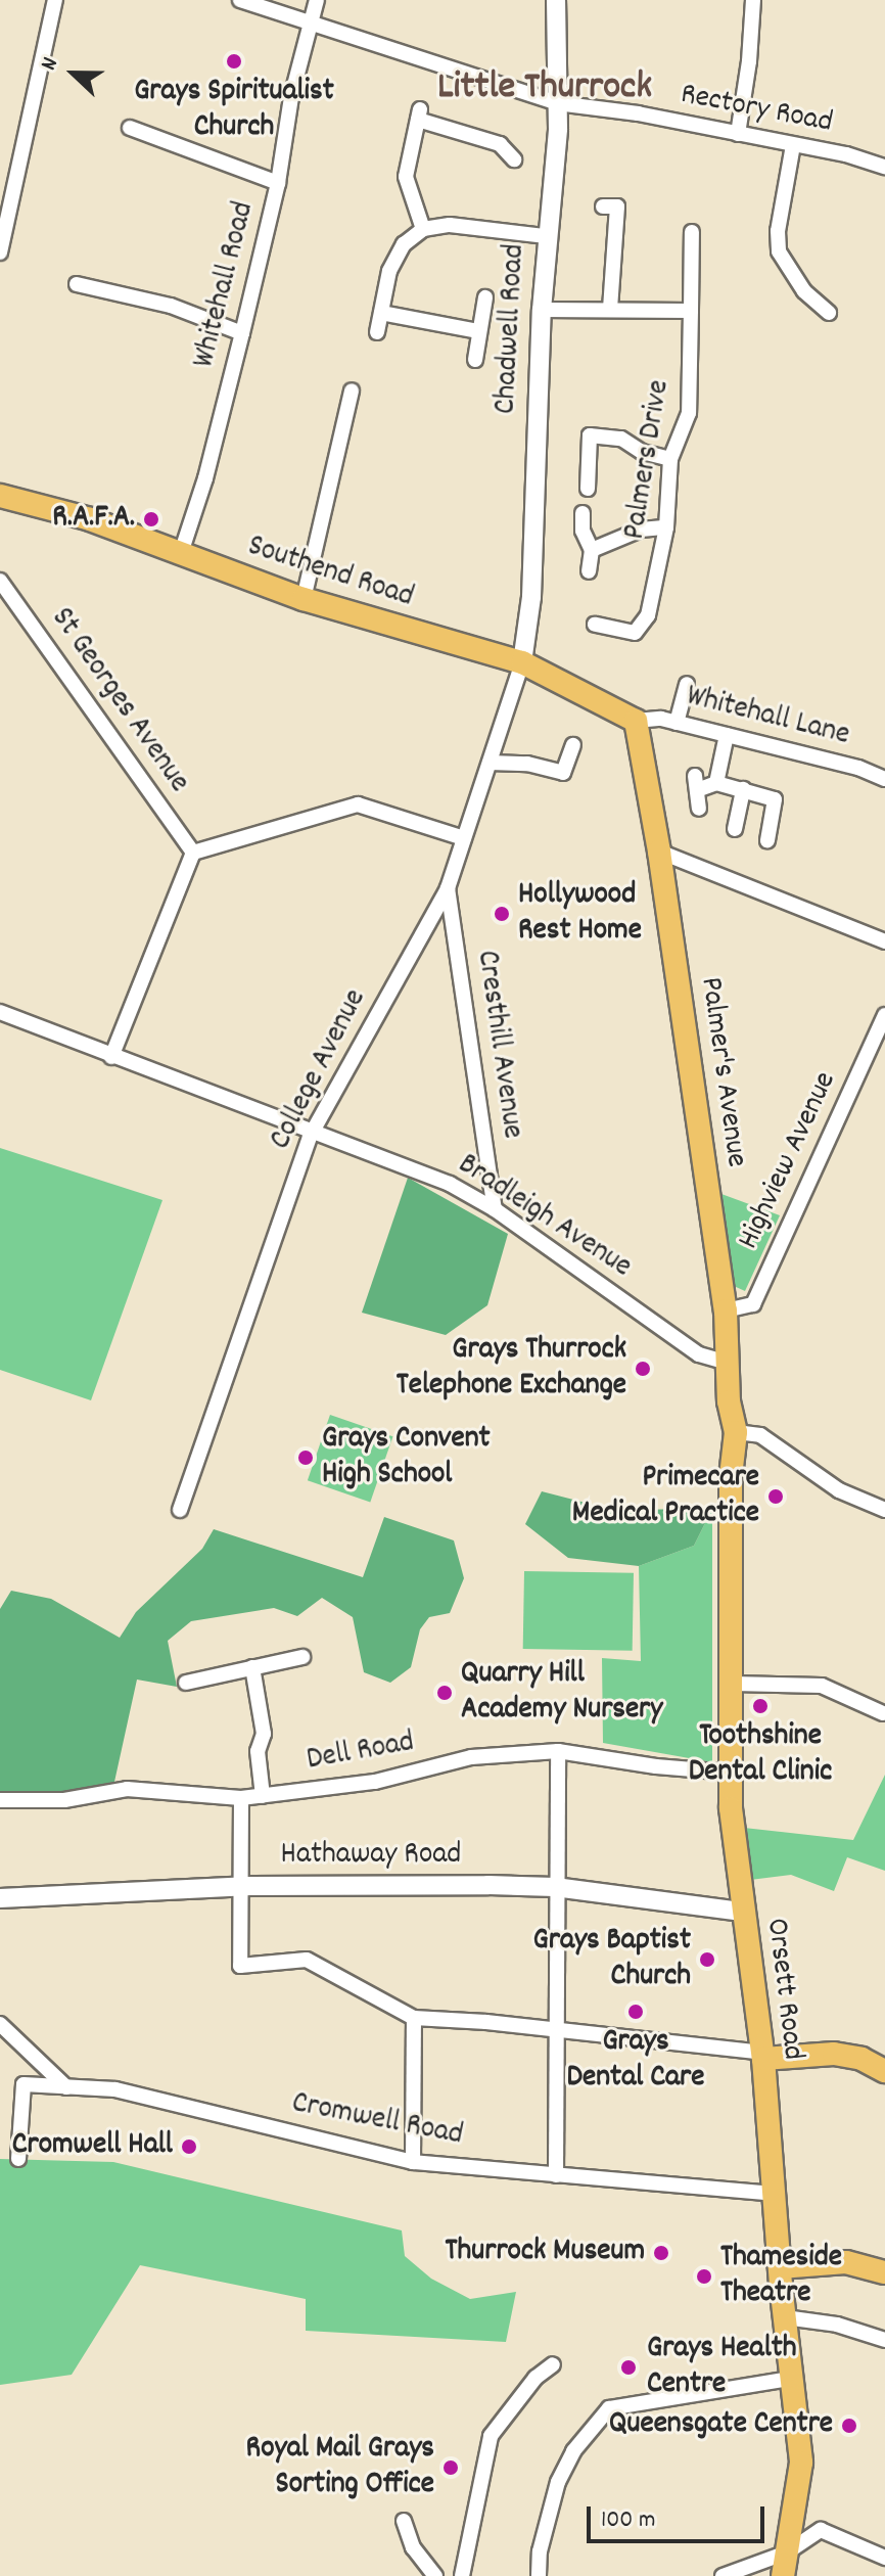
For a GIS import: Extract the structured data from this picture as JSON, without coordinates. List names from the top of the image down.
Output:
{
  "streets": {
    "main road": ["Southend Road", "Palmer's Avenue", "Orsett Road"],
    "street": [
      "Rectory Road",
      "Whitehall Road",
      "Chadwell Road",
      "Palmers Drive",
      "St Georges Avenue",
      "Whitehall Lane",
      "Cresthill Avenue",
      "College Avenue",
      "Highview Avenue",
      "Bradleigh Avenue",
      "Dell Road",
      "Hathaway Road",
      "Cromwell Road"
    ]
  },
  "crossings": [
    ["Rectory Road", "Whitehall Road"],
    ["Rectory Road", "Chadwell Road"],
    ["Whitehall Road", "Southend Road"],
    ["Chadwell Road", "Southend Road"],
    ["Chadwell Road", "College Avenue"],
    ["Southend Road", "Whitehall Lane"],
    ["Southend Road", "College Avenue"],
    ["Southend Road", "Palmer's Avenue"],
    ["Whitehall Lane", "Palmer's Avenue"],
    ["Cresthill Avenue", "College Avenue"],
    ["Cresthill Avenue", "Bradleigh Avenue"],
    ["College Avenue", "Bradleigh Avenue"],
    ["Palmer's Avenue", "Highview Avenue"],
    ["Palmer's Avenue", "Bradleigh Avenue"],
    ["Palmer's Avenue", "Orsett Road"],
    ["Dell Road", "Orsett Road"],
    ["Hathaway Road", "Orsett Road"],
    ["Orsett Road", "Cromwell Road"]
  ],
  "districts": ["Little Thurrock"],
  "places": [
    "Grays Spiritualist Church",
    "R.A.F.A.",
    "Hollywood Rest Home",
    "Grays Thurrock Telephone Exchange",
    "Grays Convent High School",
    "Primecare Medical Practice",
    "Quarry Hill Academy Nursery",
    "Toothshine Dental Clinic",
    "Grays Baptist Church",
    "Grays Dental Care",
    "Cromwell Hall",
    "Thurrock Museum",
    "Thameside Theatre",
    "Grays Health Centre",
    "Queensgate Centre",
    "Royal Mail Grays Sorting Office"
  ],
  "scale_bar": "100 m",
  "north": "left"
}
